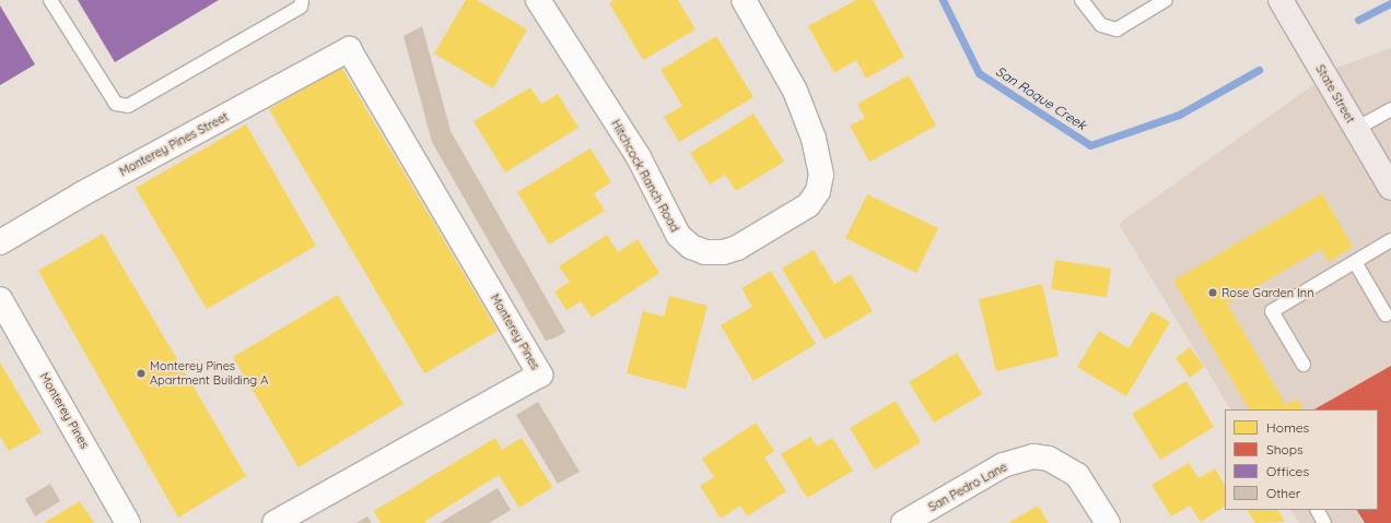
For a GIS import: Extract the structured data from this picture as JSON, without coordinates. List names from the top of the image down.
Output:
{
  "streets": {
    "main road": ["State Street"],
    "street": [
      "Monterey Pines Street",
      "Hitchcock Ranch Road",
      "Monterey Pines",
      "San Pedro Lane"
    ]
  },
  "crossings": [
    ["Monterey Pines Street", "Monterey Pines"]
  ],
  "water": ["San Roque Creek"],
  "places": ["Rose Garden Inn", "Monterey Pines Apartment Building A"],
  "legend": [
    "Homes",
    "Shops",
    "Offices",
    "Other"
  ]
}
